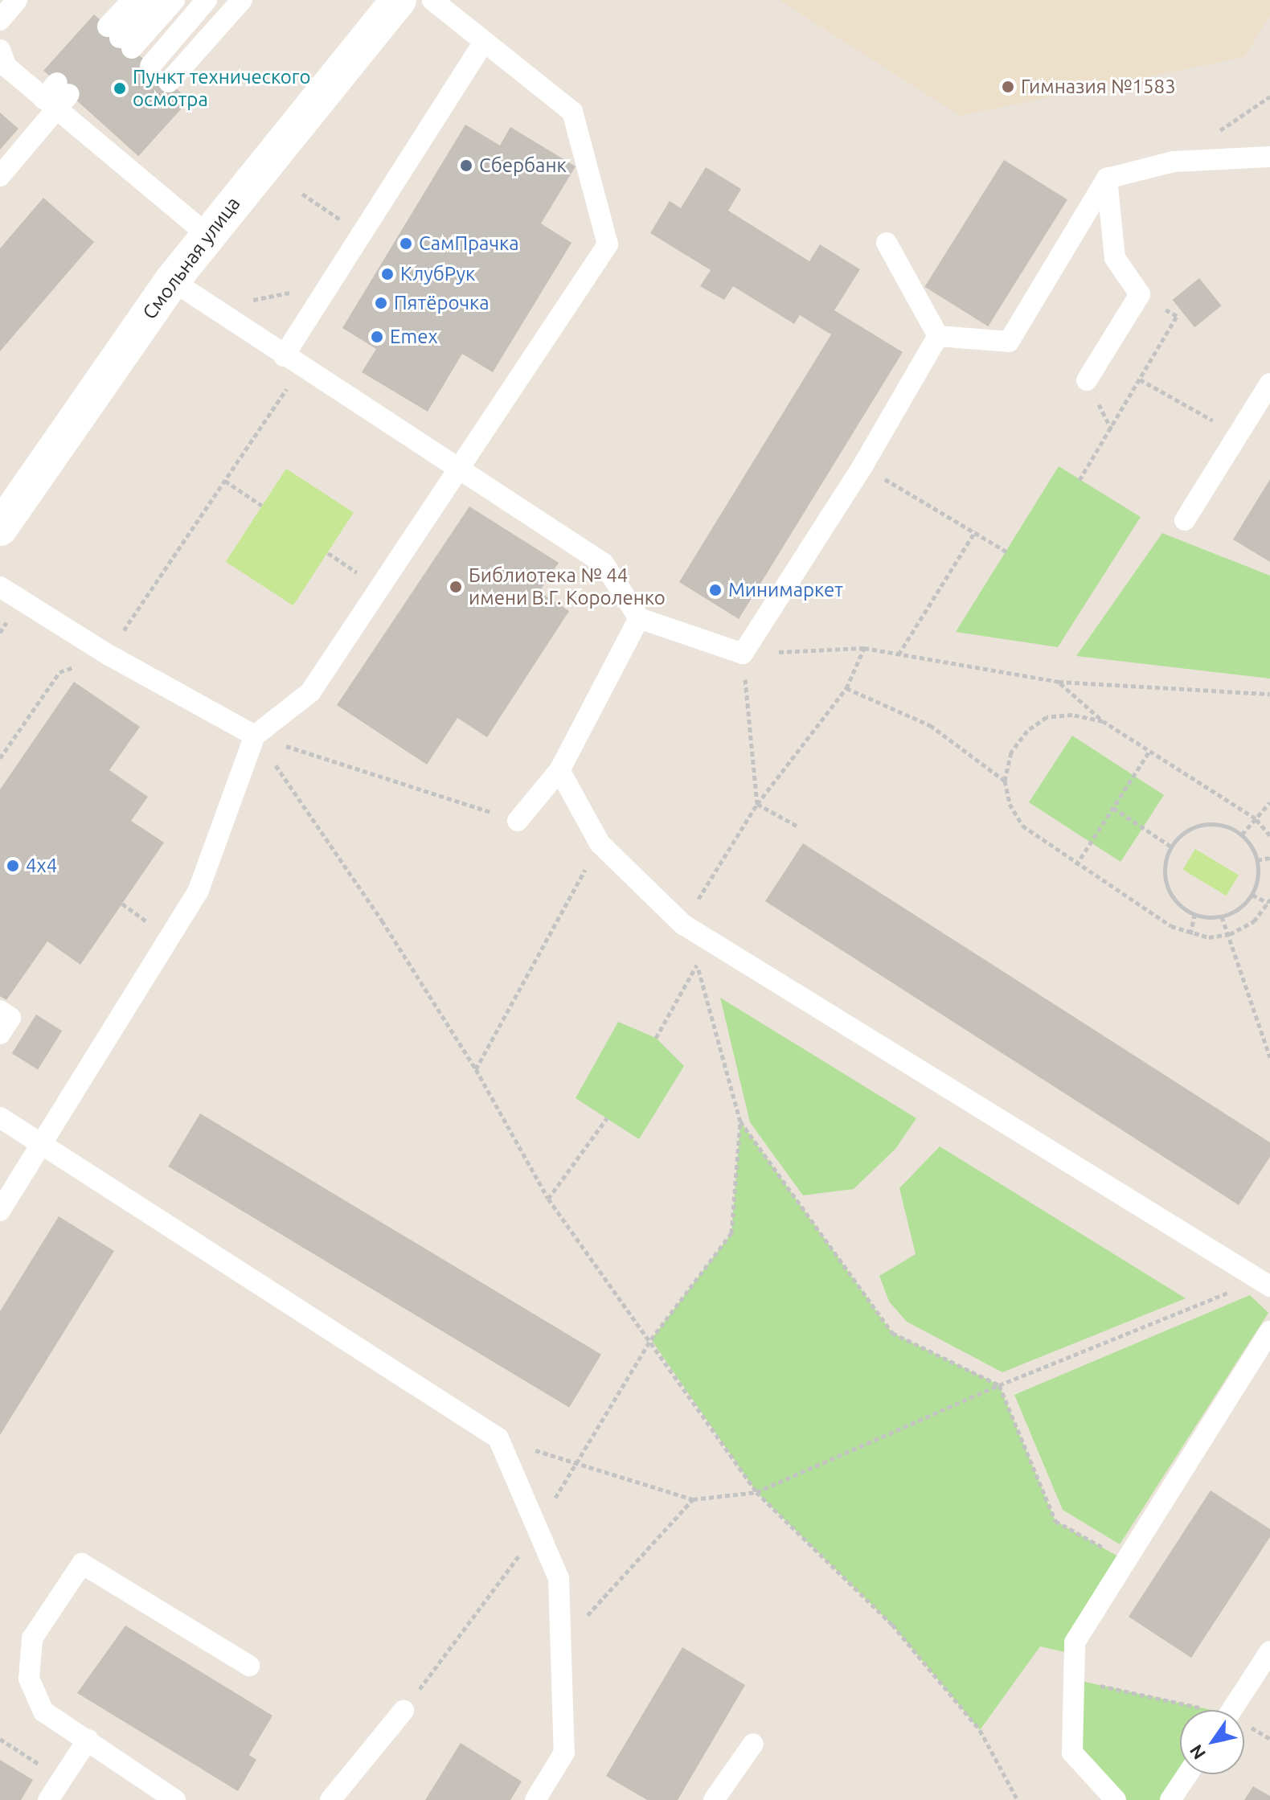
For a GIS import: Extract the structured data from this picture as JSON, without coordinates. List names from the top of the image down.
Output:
{
  "streets": {
    "street": ["Смольная улица"]
  },
  "places": [
    "Гимназия №1583",
    "Пункт технического осмотра",
    "Сбербанк",
    "СамПрачка",
    "КлубРук",
    "Пятёрочка",
    "Emex",
    "Библиотека № 44 имени В.Г. Короленко",
    "Минимаркет",
    "4х4"
  ],
  "north": "bottom left"
}
